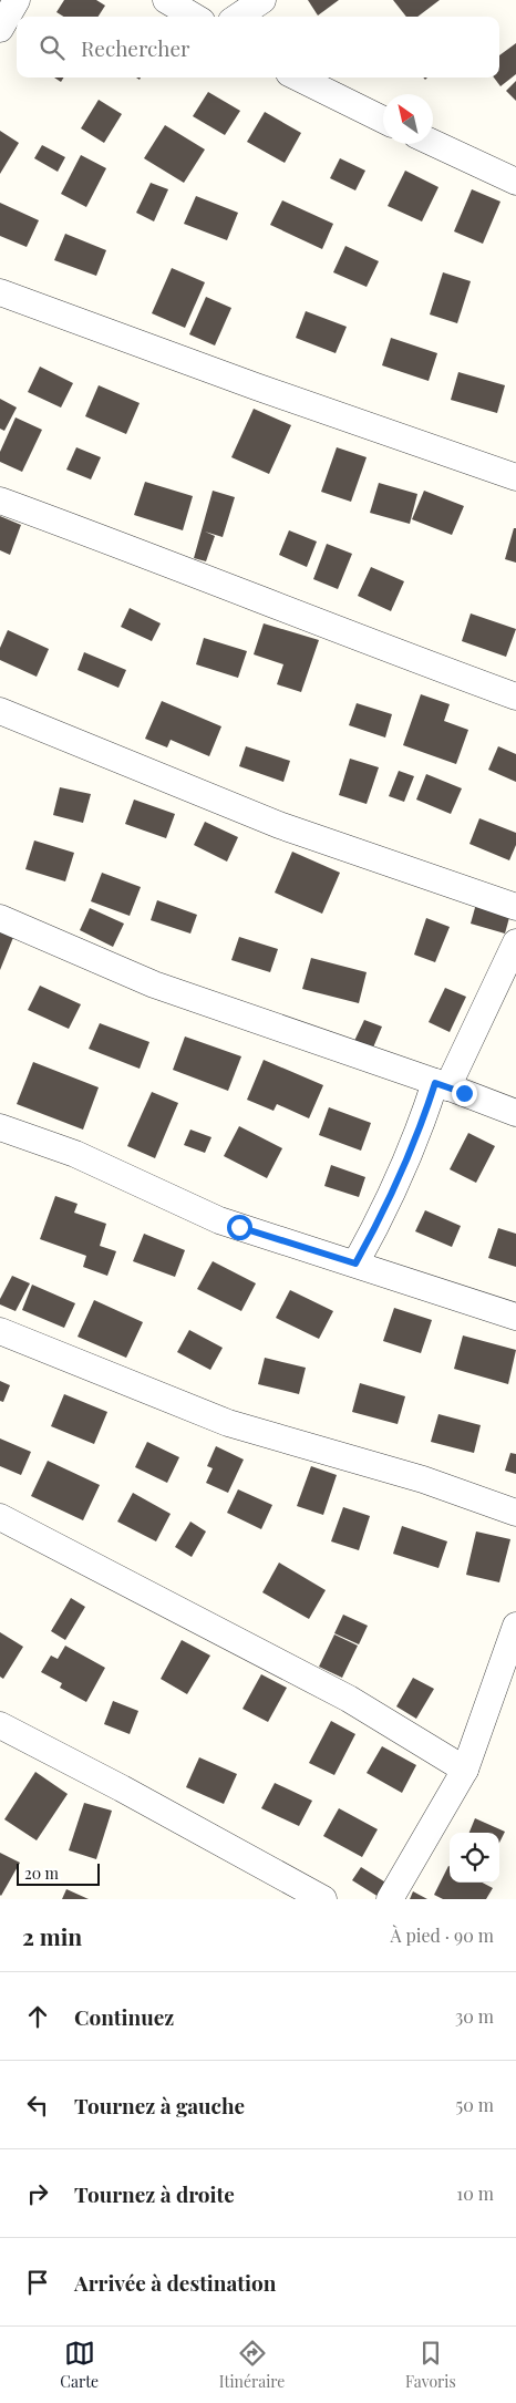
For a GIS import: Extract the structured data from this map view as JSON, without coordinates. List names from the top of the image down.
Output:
{
  "scale_bar": "20 m",
  "north": "top left",
  "page": {
    "search": "Rechercher",
    "scale": "20 m",
    "heading": ["2 min", "À pied · 90 m"],
    "list": [
      ["Continuez", "30 m"],
      ["Tournez à gauche", "50 m"],
      ["Tournez à droite", "10 m"],
      "Arrivée à destination"
    ],
    "nav": ["Carte", "Itinéraire", "Favoris"]
  }
}
